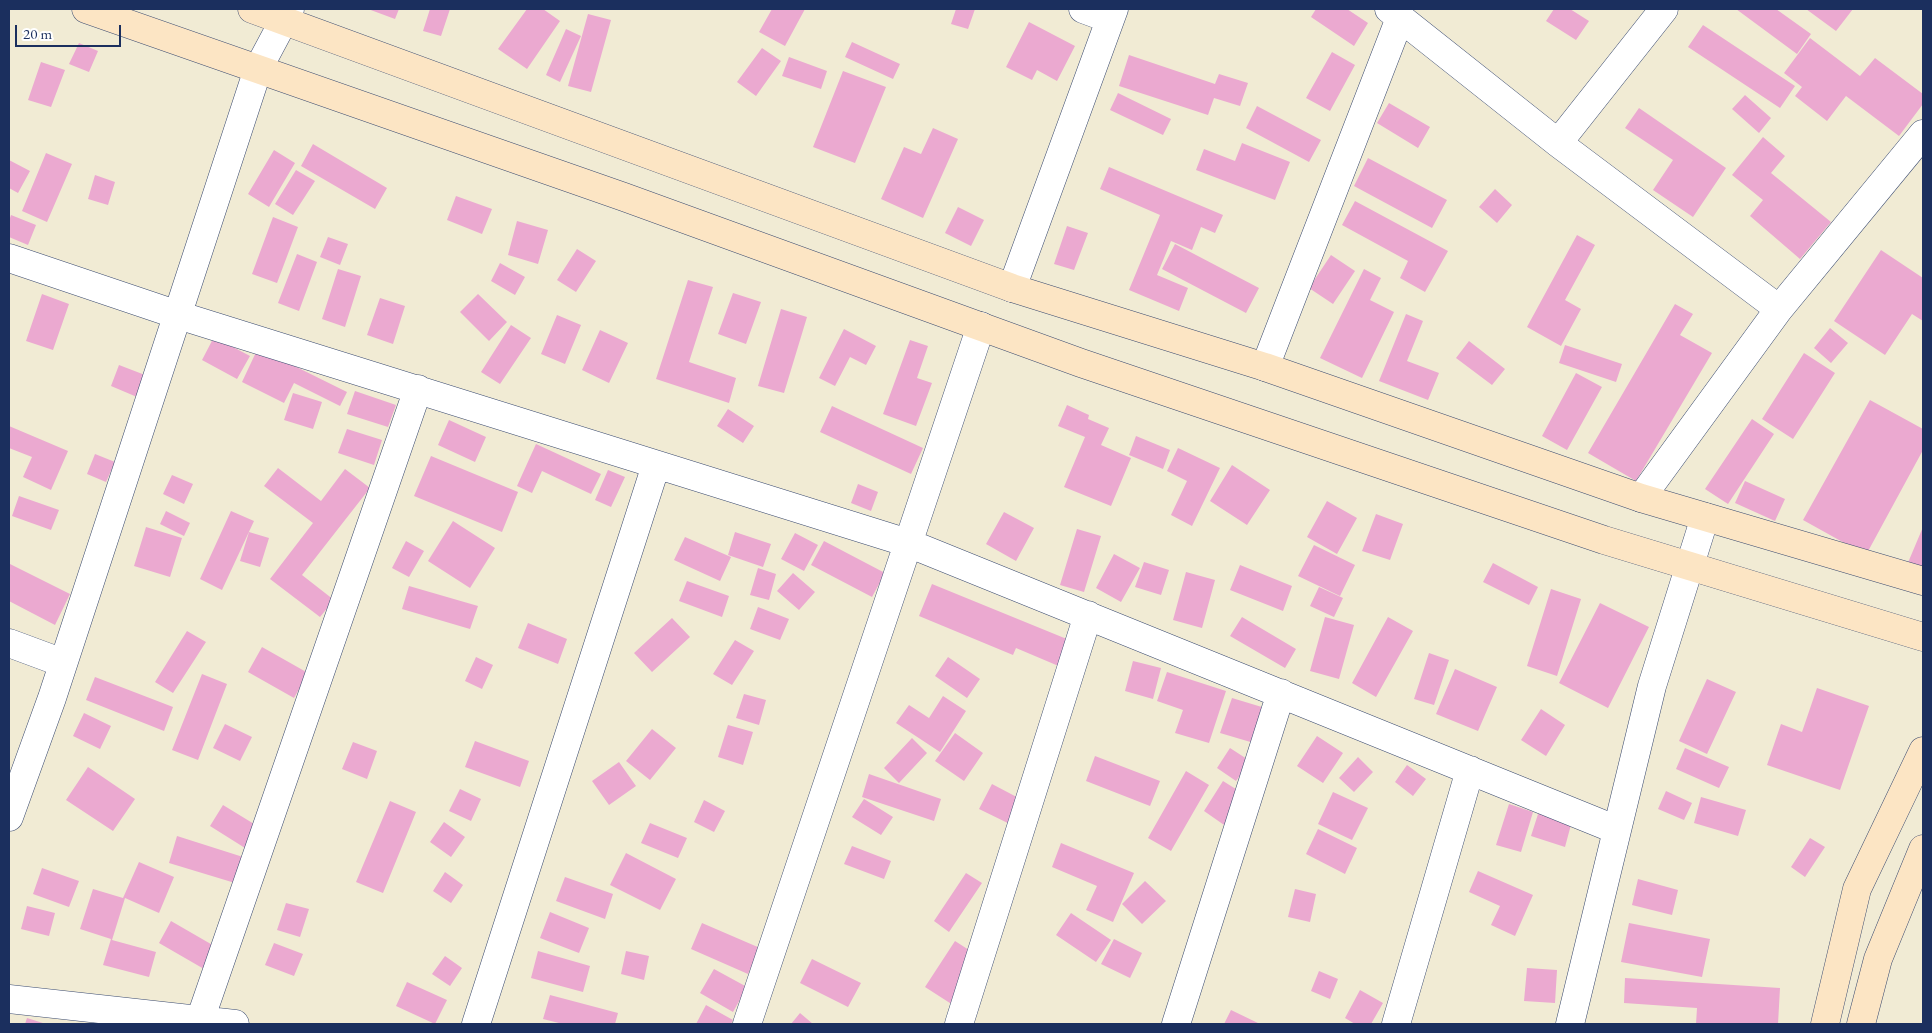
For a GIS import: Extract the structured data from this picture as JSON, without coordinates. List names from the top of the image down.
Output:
{
  "scale_bar": "20 m"
}
